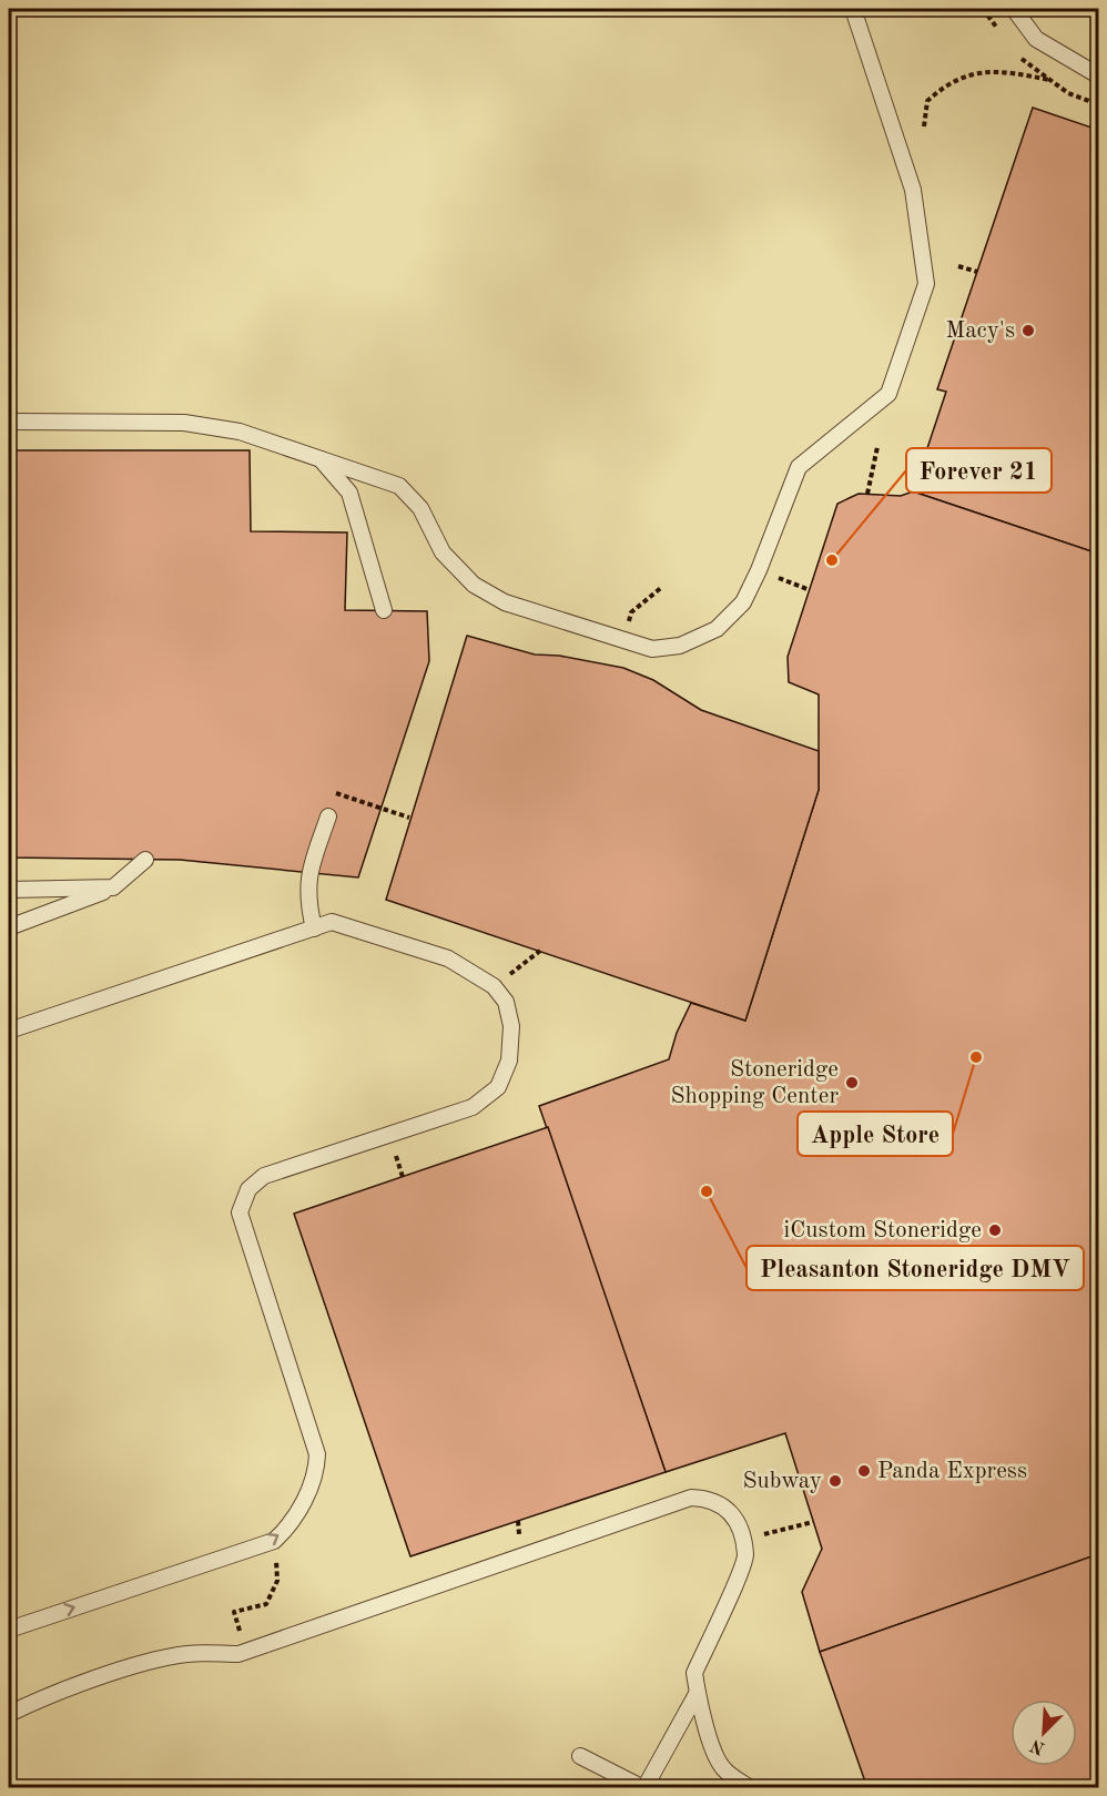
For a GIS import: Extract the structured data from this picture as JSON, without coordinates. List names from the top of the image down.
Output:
{
  "places": [
    "Macy's",
    "Forever 21",
    "Apple Store",
    "Stoneridge Shopping Center",
    "Pleasanton Stoneridge DMV",
    "iCustom Stoneridge",
    "Panda Express",
    "Subway"
  ],
  "north": "bottom left"
}
